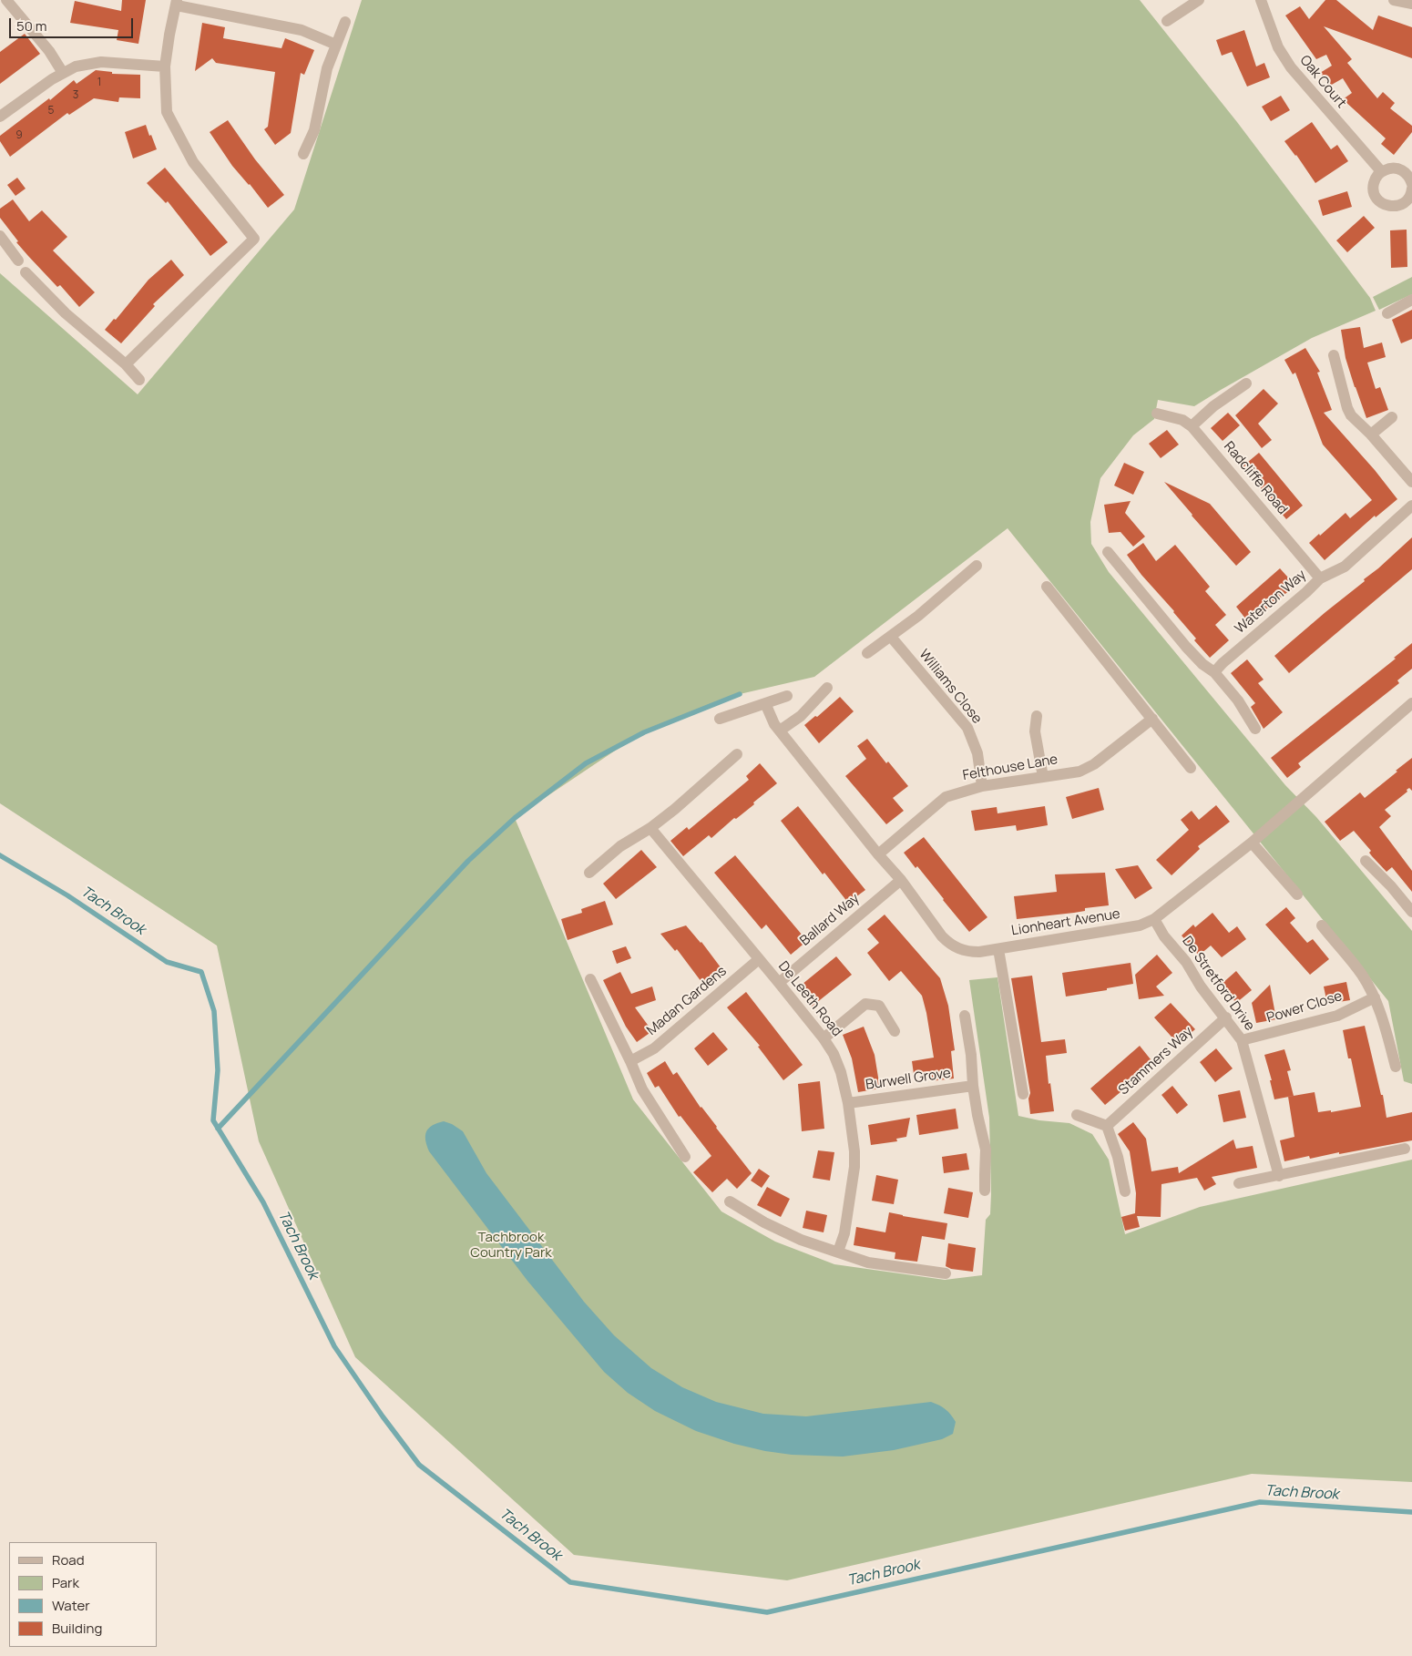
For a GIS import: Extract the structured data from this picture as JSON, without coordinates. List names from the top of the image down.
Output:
{
  "streets": {
    "street": [
      "Oak Court",
      "Radcliffe Road",
      "Waterton Way",
      "Williams Close",
      "Felthouse Lane",
      "Ballard Way",
      "Lionheart Avenue",
      "De Stretford Drive",
      "De Leeth Road",
      "Madan Gardens",
      "Power Close",
      "Stammers Way",
      "Burwell Grove"
    ]
  },
  "crossings": [
    ["Radcliffe Road", "Waterton Way"],
    ["Williams Close", "Felthouse Lane"],
    ["Felthouse Lane", "Lionheart Avenue"],
    ["Ballard Way", "Lionheart Avenue"],
    ["Ballard Way", "De Leeth Road"],
    ["Lionheart Avenue", "De Stretford Drive"],
    ["De Stretford Drive", "Power Close"],
    ["De Stretford Drive", "Stammers Way"],
    ["De Leeth Road", "Madan Gardens"],
    ["De Leeth Road", "Burwell Grove"]
  ],
  "water": ["Tach Brook"],
  "parks": ["Tachbrook Country Park"],
  "house_numbers": [
    "1",
    "3",
    "5",
    "9"
  ],
  "legend": [
    "Road",
    "Park",
    "Water",
    "Building"
  ],
  "scale_bar": "50 m"
}
